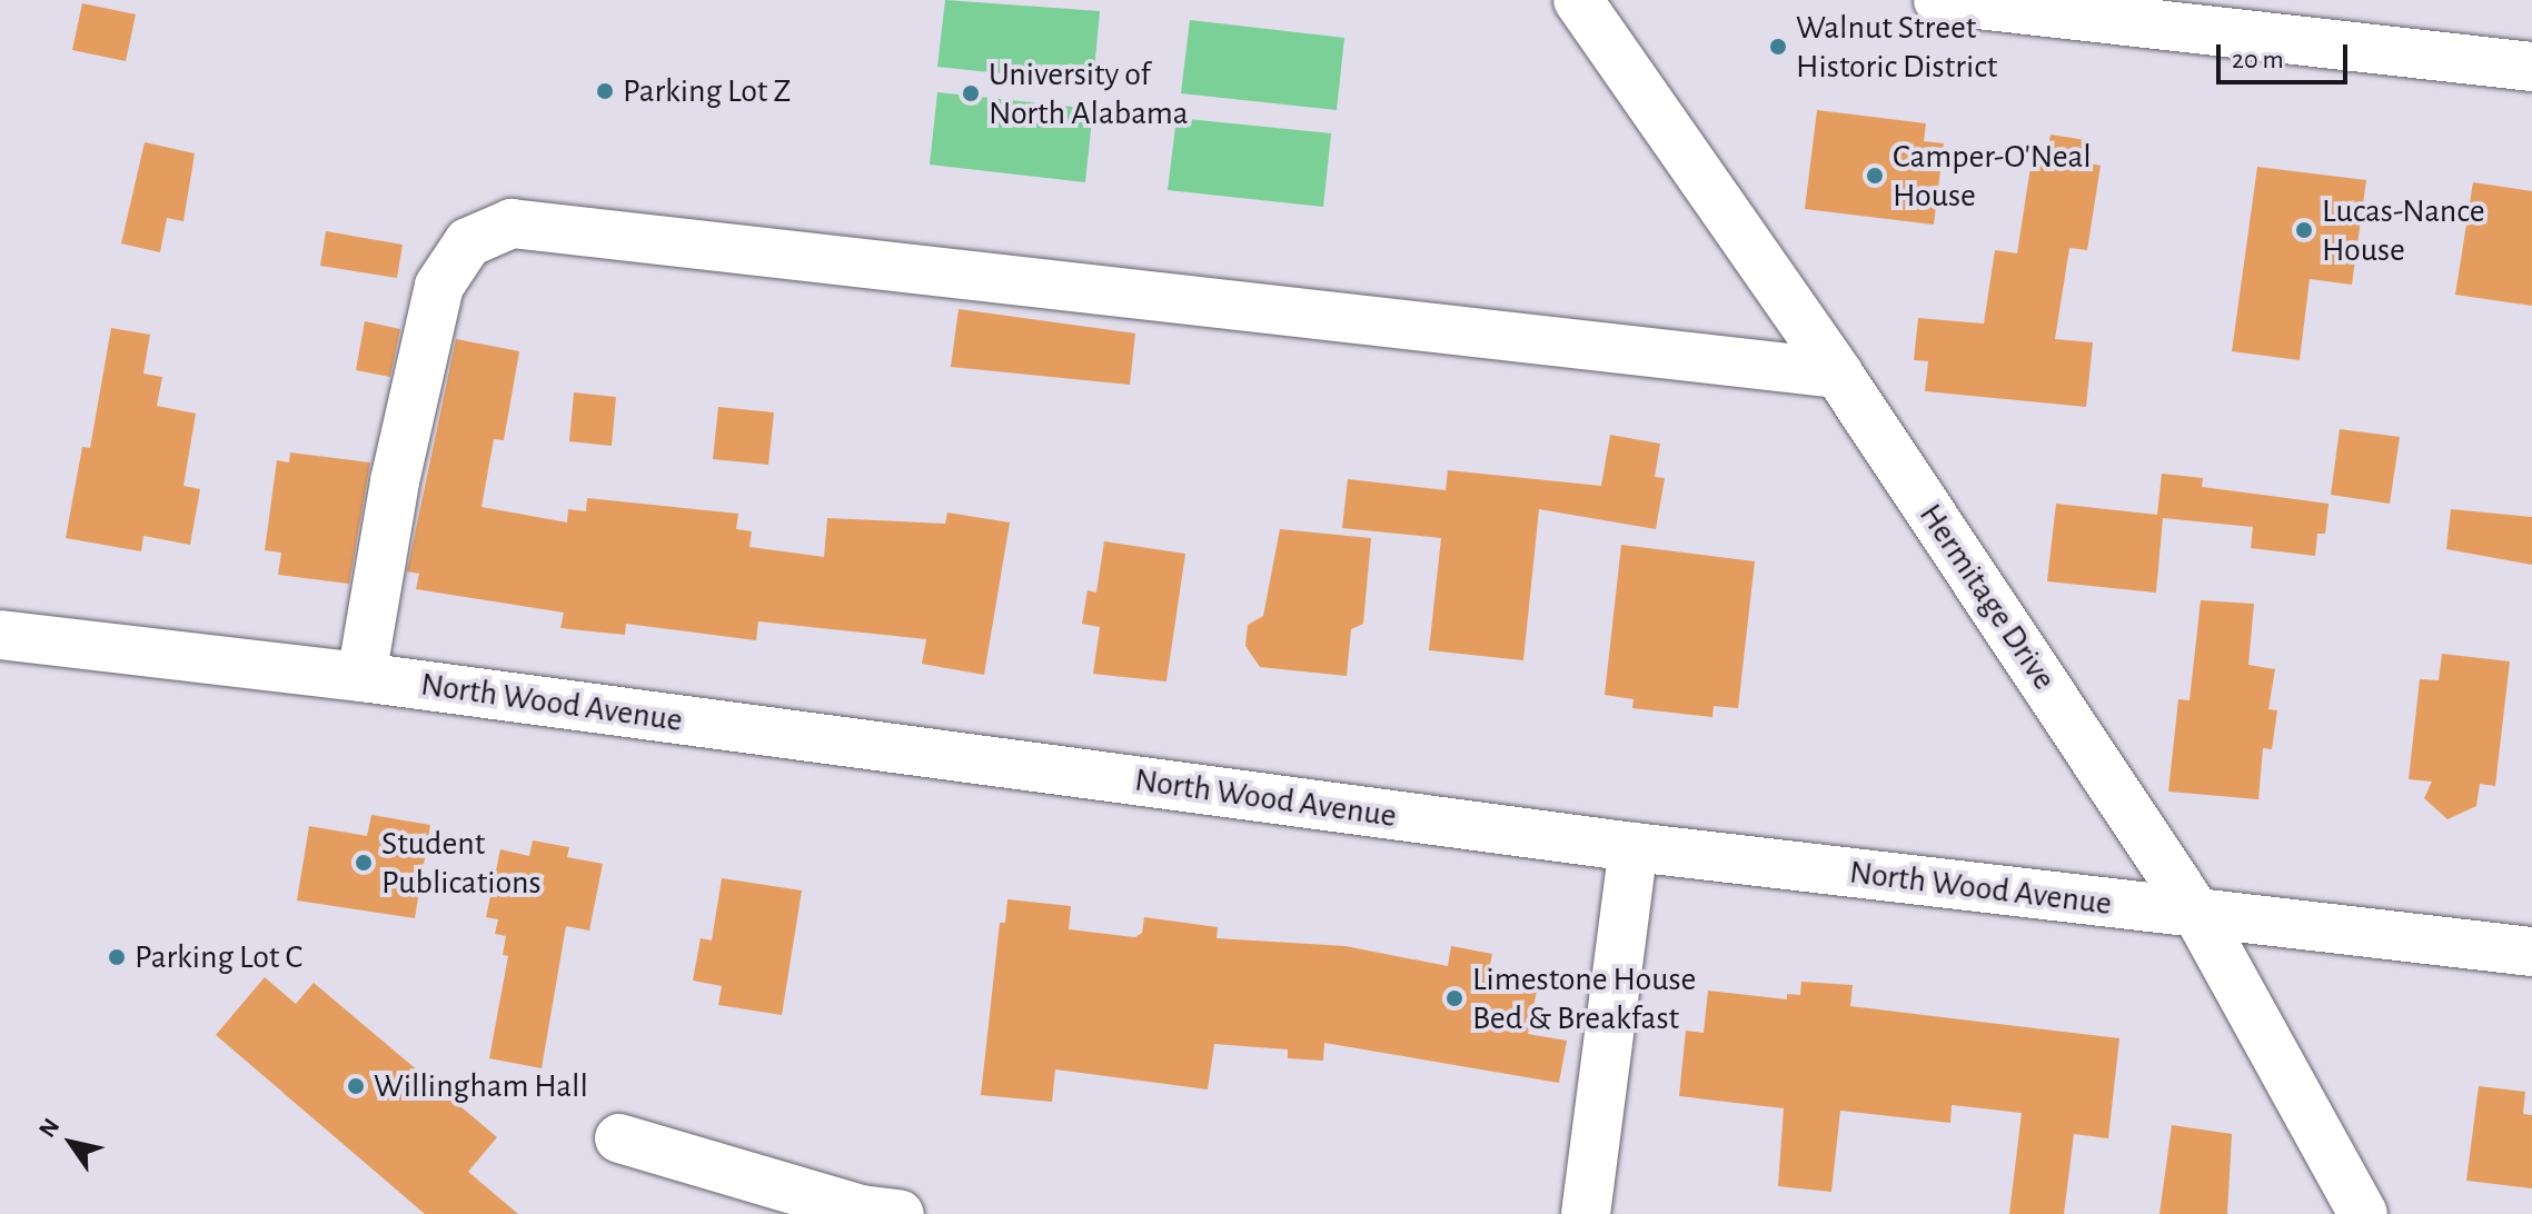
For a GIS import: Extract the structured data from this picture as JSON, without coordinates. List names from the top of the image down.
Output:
{
  "streets": {
    "main road": ["Hermitage Drive", "North Wood Avenue"]
  },
  "crossings": [
    ["Hermitage Drive", "North Wood Avenue"]
  ],
  "places": [
    "Walnut Street Historic District",
    "Parking Lot Z",
    "University of North Alabama",
    "Camper-O'Neal House",
    "Lucas-Nance House",
    "Student Publications",
    "Parking Lot C",
    "Limestone House Bed & Breakfast",
    "Willingham Hall"
  ],
  "scale_bar": "20 m",
  "north": "top left"
}
